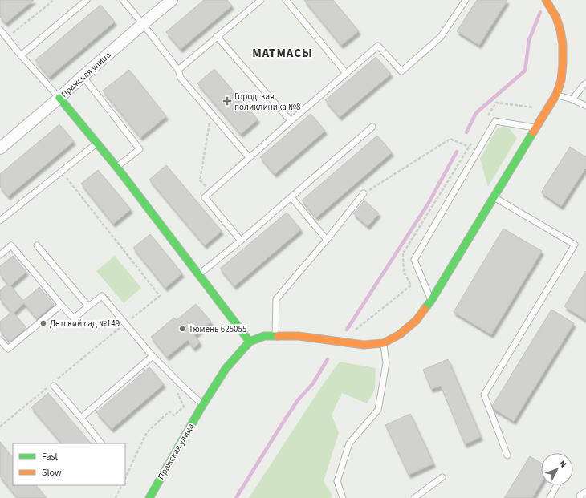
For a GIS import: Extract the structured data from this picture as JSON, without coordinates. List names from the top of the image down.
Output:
{
  "streets": {
    "street": ["Пражская улица"]
  },
  "districts": ["МАТМАСЫ"],
  "places": {
    "health": ["Городская поликлиника №8"],
    "other": ["Детский сад №149", "Тюмень 625055"]
  },
  "legend": ["Fast", "Slow"],
  "north": "top right"
}
